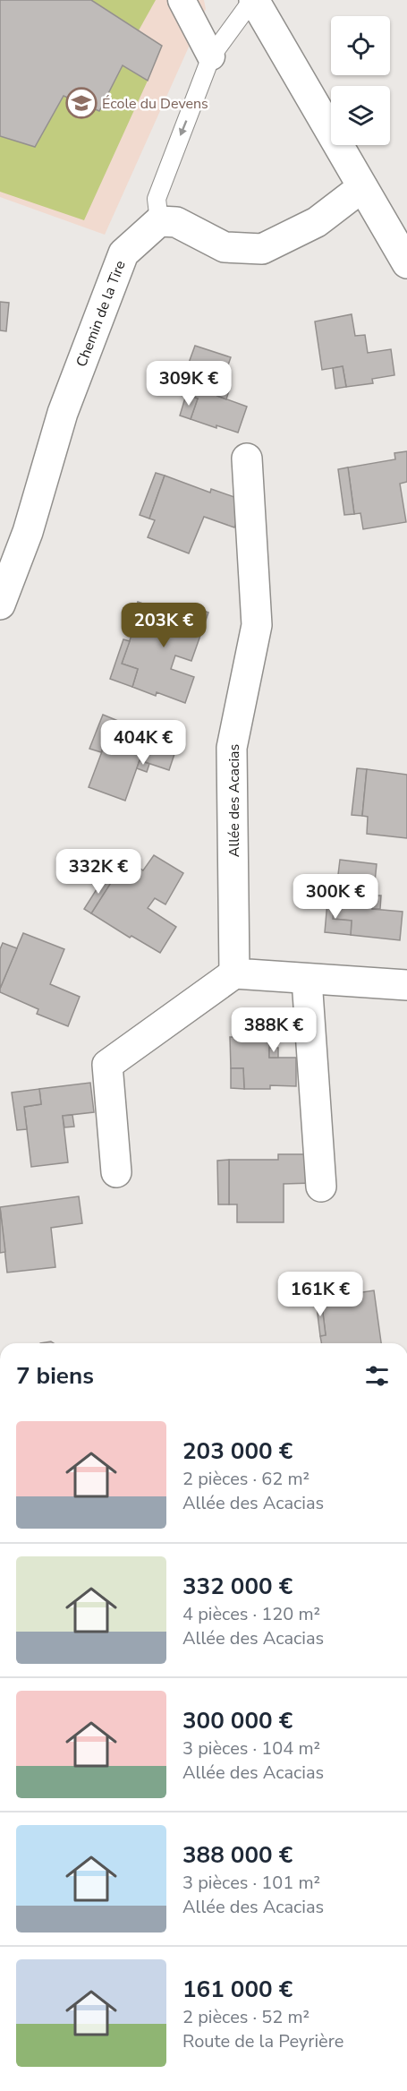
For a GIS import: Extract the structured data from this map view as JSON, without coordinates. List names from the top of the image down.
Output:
{
  "streets": {
    "street": ["Chemin de la Tire", "Allée des Acacias"]
  },
  "places": {
    "school or university": ["École du Devens"]
  },
  "page": {
    "price": [
      "309K €",
      "203K €",
      "404K €",
      "332K €",
      "300K €",
      "388K €",
      "161K €"
    ],
    "heading": "7 biens",
    "list": [
      {
        "name": "203 000 €",
        "note": "2 pièces · 62 m² · Allée des Acacias"
      },
      {
        "name": "332 000 €",
        "note": "4 pièces · 120 m² · Allée des Acacias"
      },
      {
        "name": "300 000 €",
        "note": "3 pièces · 104 m² · Allée des Acacias"
      },
      {
        "name": "388 000 €",
        "note": "3 pièces · 101 m² · Allée des Acacias"
      },
      {
        "name": "161 000 €",
        "note": "2 pièces · 52 m² · Route de la Peyrière"
      }
    ]
  }
}
